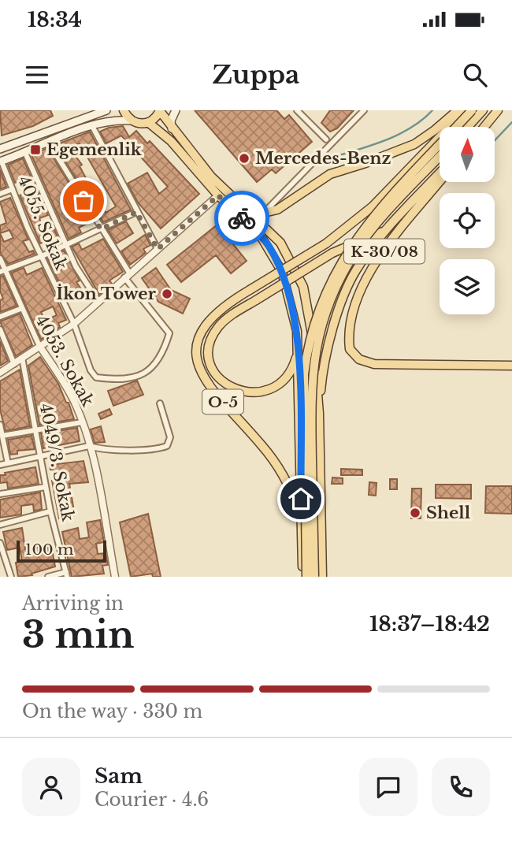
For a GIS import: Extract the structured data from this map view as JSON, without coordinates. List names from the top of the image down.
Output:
{
  "streets": {
    "main road": ["K-30/08", "O-5"],
    "street": ["4055. Sokak", "4053. Sokak", "4049/3. Sokak"]
  },
  "places": {
    "transit": ["Egemenlik"],
    "other": ["Mercedes-Benz", "İkon Tower", "Shell"]
  },
  "scale_bar": "100 m",
  "north": "top",
  "page": {
    "status": "18:34",
    "header": "Zuppa",
    "scale": "100 m",
    "heading": ["3 min", "Arriving in", "18:37–18:42"],
    "panel": ["Sam", "Courier · 4.6"],
    "bar": "On the way · 330 m"
  }
}
